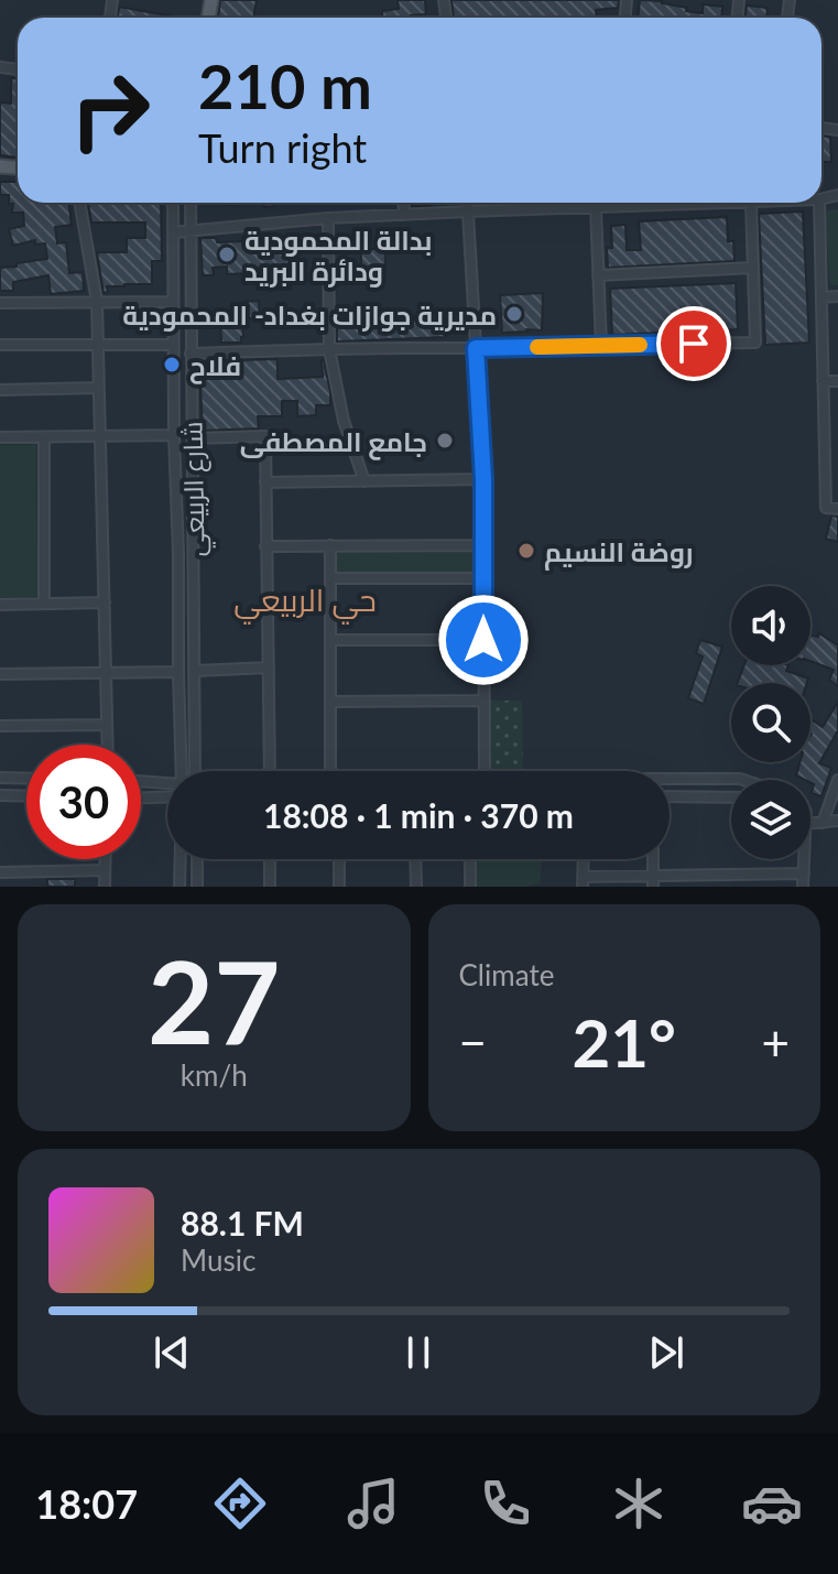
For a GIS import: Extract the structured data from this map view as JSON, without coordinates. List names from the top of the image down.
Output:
{
  "streets": {
    "street": ["شارع الربيعي"]
  },
  "districts": ["حي الربيعي"],
  "places": [
    "بدالة المحمودية ودائرة البريد",
    "مديرية جوازات بغداد- المحمودية",
    "فلاح",
    "جامع المصطفى",
    "روضة النسيم"
  ],
  "page": {
    "turn": ["210 m", "Turn right"],
    "limit": "30",
    "trip": "18:08 · 1 min · 370 m",
    "tile": [
      ["27", "km/h"],
      "Climate"
    ],
    "heat": ["−", "21°", "+"],
    "song": ["88.1 FM", "Music"],
    "tabs": "18:07"
  }
}
